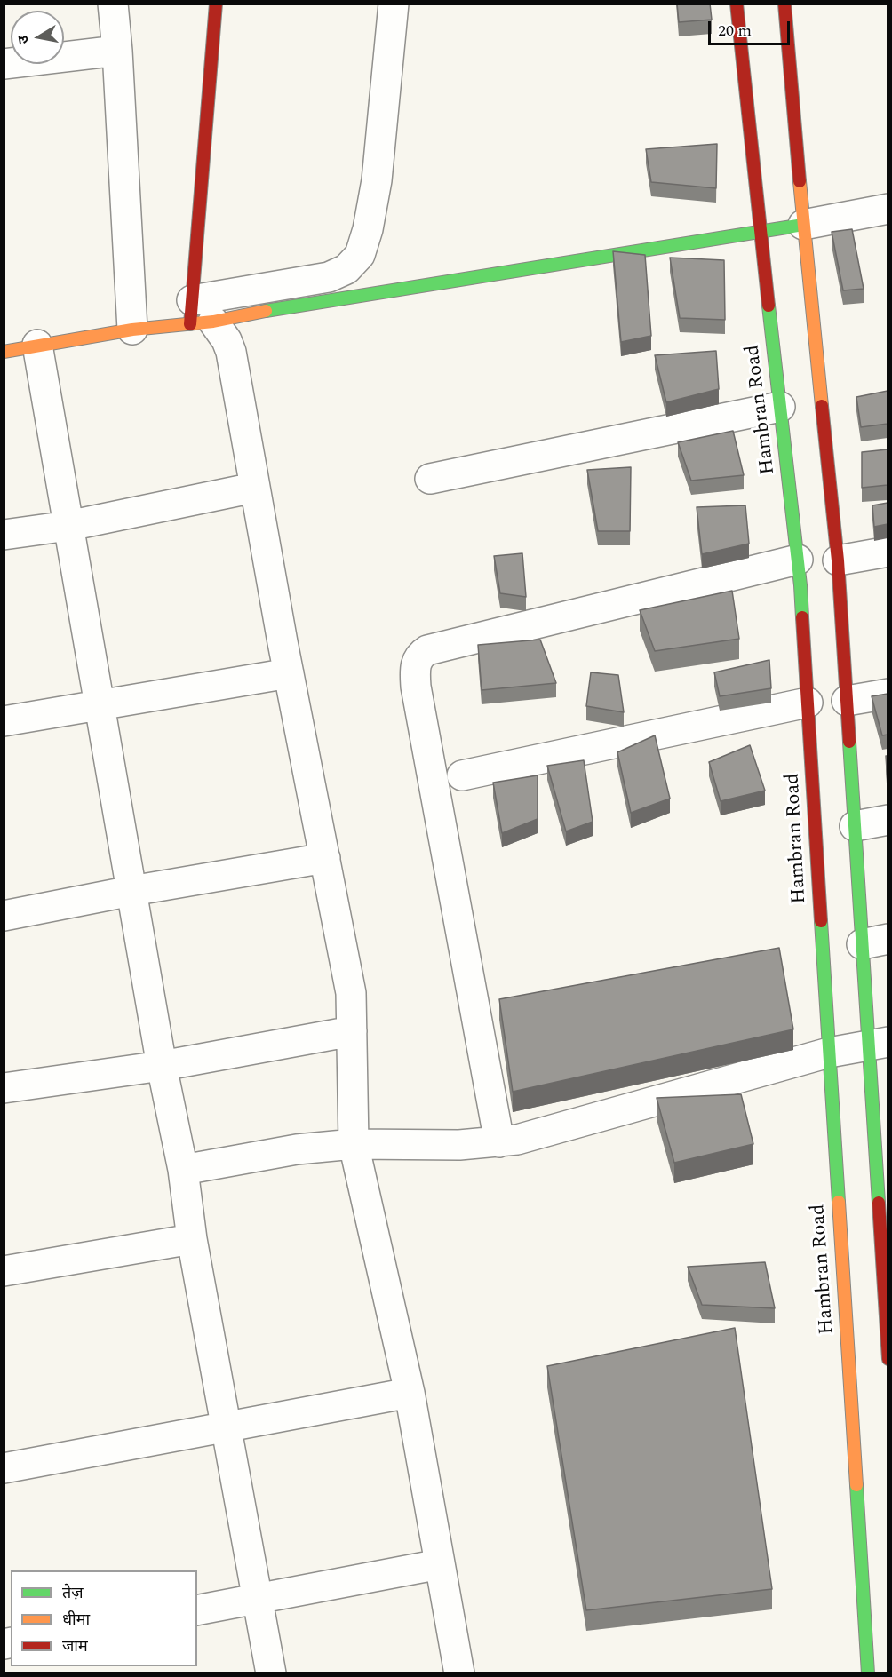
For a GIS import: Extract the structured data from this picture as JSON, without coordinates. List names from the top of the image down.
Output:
{
  "streets": {
    "main road": ["Hambran Road"]
  },
  "legend": ["तेज़", "धीमा", "जाम"],
  "scale_bar": "20 m",
  "north": "left"
}
